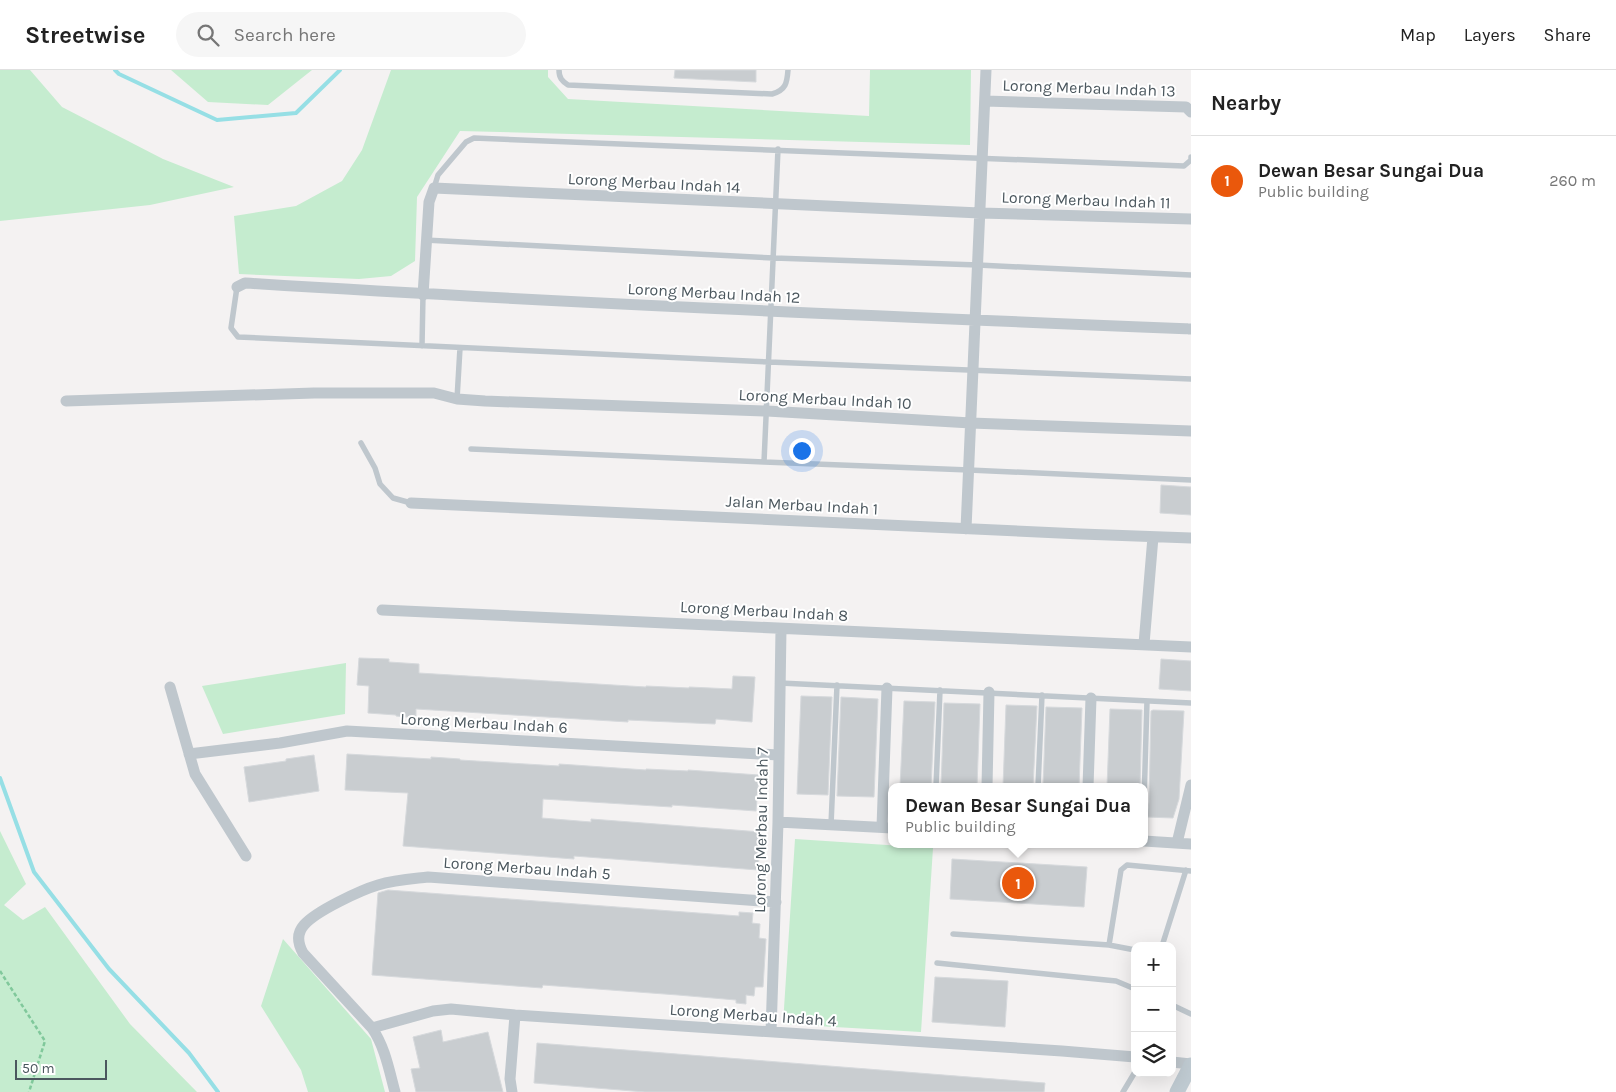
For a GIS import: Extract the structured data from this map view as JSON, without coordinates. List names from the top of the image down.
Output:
{
  "streets": {
    "street": [
      "Lorong Merbau Indah 13",
      "Lorong Merbau Indah 14",
      "Lorong Merbau Indah 11",
      "Lorong Merbau Indah 12",
      "Lorong Merbau Indah 10",
      "Jalan Merbau Indah 1",
      "Lorong Merbau Indah 8",
      "Lorong Merbau Indah 6",
      "Lorong Merbau Indah 7",
      "Lorong Merbau Indah 5",
      "Lorong Merbau Indah 4"
    ]
  },
  "crossings": [
    ["Lorong Merbau Indah 14", "Lorong Merbau Indah 11"],
    ["Lorong Merbau Indah 8", "Lorong Merbau Indah 7"],
    ["Lorong Merbau Indah 6", "Lorong Merbau Indah 7"],
    ["Lorong Merbau Indah 7", "Lorong Merbau Indah 5"],
    ["Lorong Merbau Indah 7", "Lorong Merbau Indah 4"],
    ["Lorong Merbau Indah 5", "Lorong Merbau Indah 4"]
  ],
  "scale_bar": "50 m",
  "page": {
    "header": "Streetwise",
    "search": "Search here",
    "nav": ["Map", "Layers", "Share"],
    "heading": "Nearby",
    "list": [
      {
        "mark": "1",
        "name": "Dewan Besar Sungai Dua",
        "note": "Public building",
        "value": "260 m"
      }
    ],
    "popup": ["Dewan Besar Sungai Dua", "Public building"],
    "pins": "1",
    "map_buttons": ["+", "−"],
    "scale": "50 m"
  }
}
